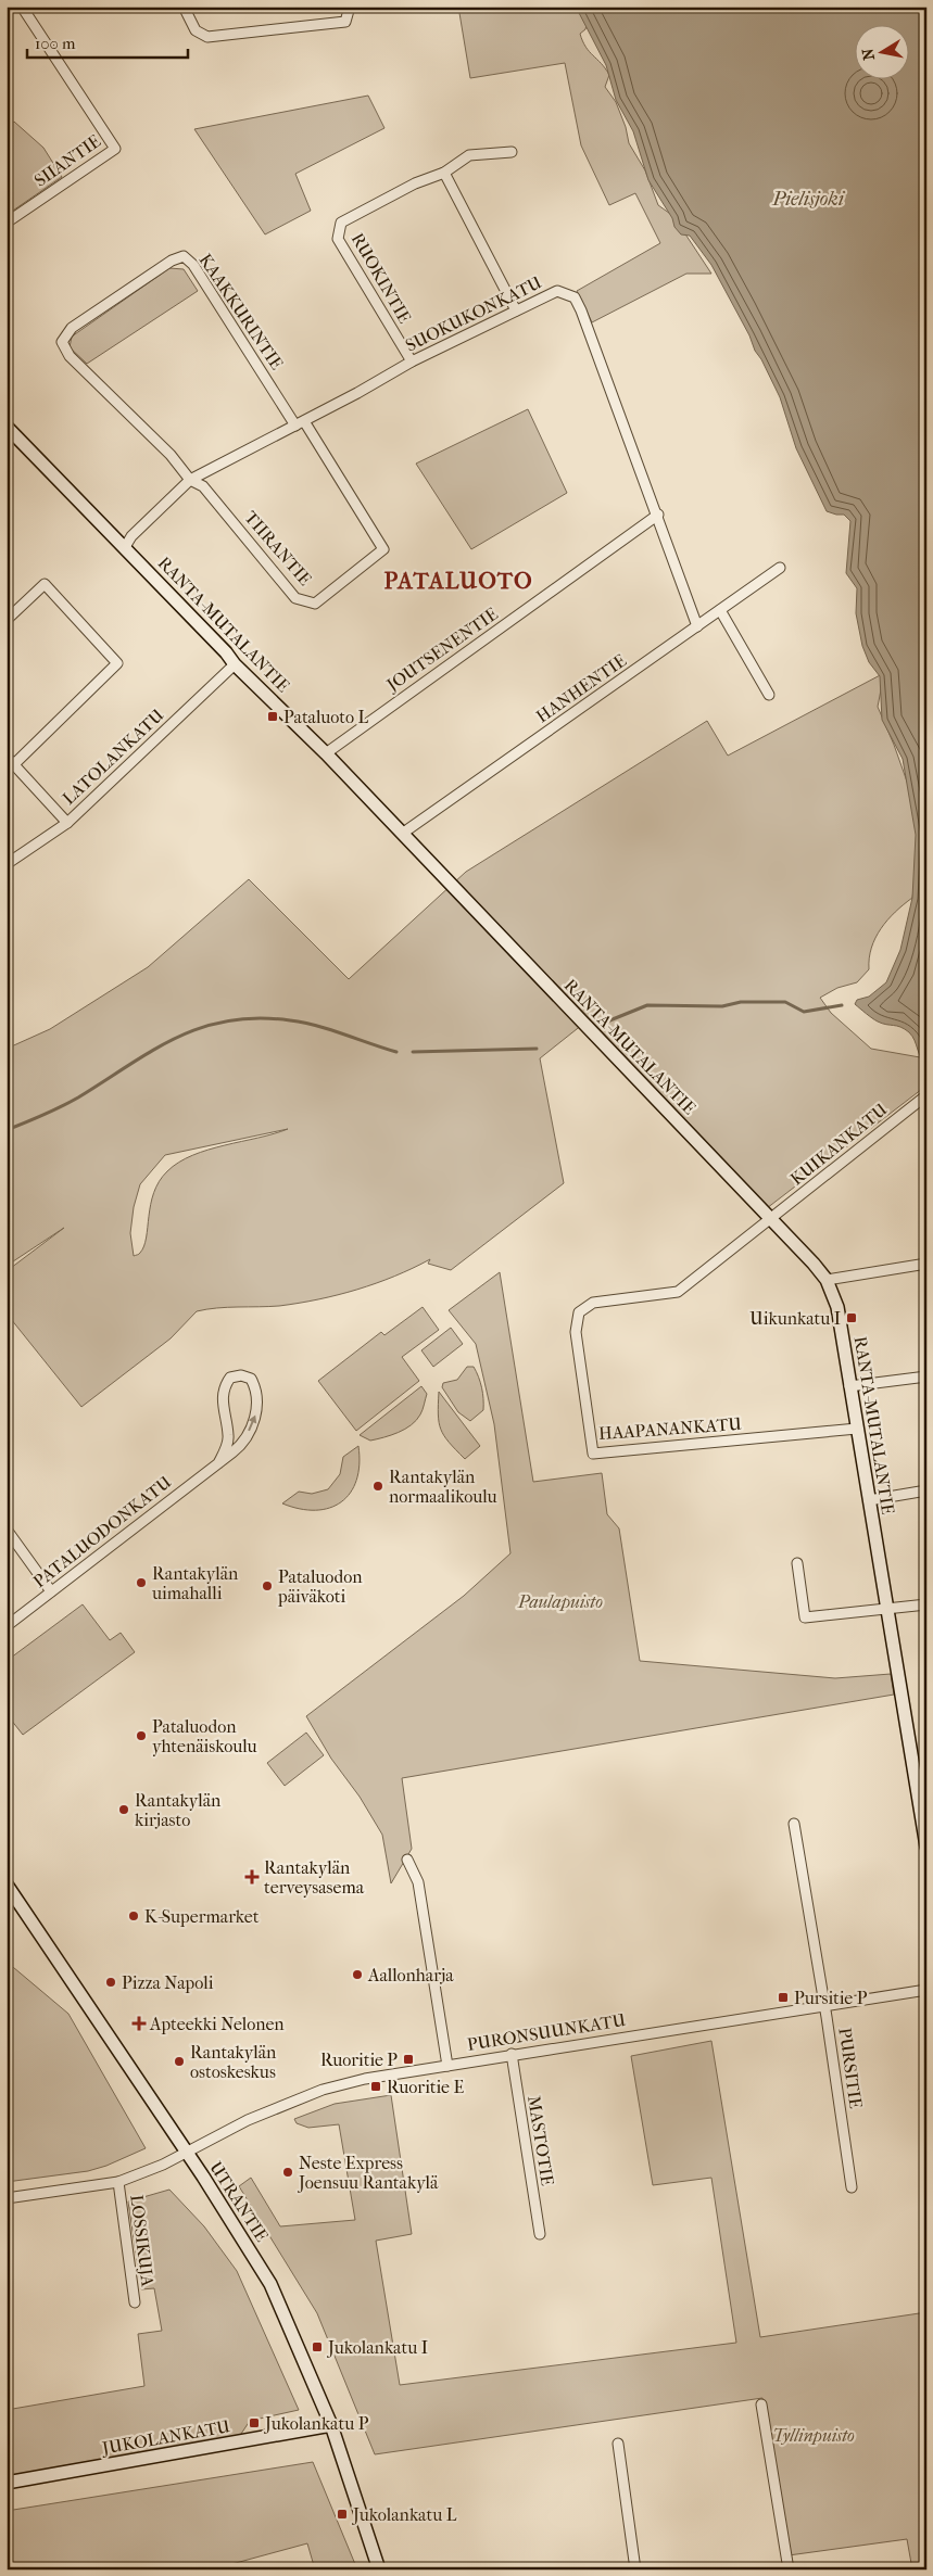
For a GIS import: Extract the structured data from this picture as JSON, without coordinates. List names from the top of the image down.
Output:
{
  "streets": {
    "street": [
      "SIIANTIE",
      "RUOKINTIE",
      "KAAKKURINTIE",
      "SUOKUKONKATU",
      "TIIRANTIE",
      "RANTA-MUTALANTIE",
      "JOUTSENENTIE",
      "HANHENTIE",
      "LATOLANKATU",
      "KUIKANKATU",
      "HAAPANANKATU",
      "PATALUODONKATU",
      "PURONSUUNKATU",
      "PURSITIE",
      "MASTOTIE",
      "UTRANTIE",
      "LOSSIKUJA",
      "JUKOLANKATU"
    ]
  },
  "crossings": [
    ["RUOKINTIE", "SUOKUKONKATU"],
    ["KAAKKURINTIE", "SUOKUKONKATU"],
    ["KAAKKURINTIE", "TIIRANTIE"],
    ["SUOKUKONKATU", "TIIRANTIE"],
    ["SUOKUKONKATU", "RANTA-MUTALANTIE"],
    ["SUOKUKONKATU", "JOUTSENENTIE"],
    ["SUOKUKONKATU", "HANHENTIE"],
    ["RANTA-MUTALANTIE", "JOUTSENENTIE"],
    ["RANTA-MUTALANTIE", "HANHENTIE"],
    ["RANTA-MUTALANTIE", "LATOLANKATU"],
    ["RANTA-MUTALANTIE", "KUIKANKATU"],
    ["RANTA-MUTALANTIE", "HAAPANANKATU"],
    ["KUIKANKATU", "HAAPANANKATU"],
    ["PURONSUUNKATU", "PURSITIE"],
    ["PURONSUUNKATU", "MASTOTIE"],
    ["PURONSUUNKATU", "UTRANTIE"],
    ["PURONSUUNKATU", "LOSSIKUJA"],
    ["UTRANTIE", "JUKOLANKATU"]
  ],
  "districts": ["PATALUOTO"],
  "water": ["Pielisjoki"],
  "parks": ["Paulapuisto", "Tyllinpuisto"],
  "places": {
    "transit": [
      "Pataluoto L",
      "Uikunkatu I",
      "Pursitie P",
      "Ruoritie P",
      "Ruoritie E",
      "Jukolankatu I",
      "Jukolankatu P",
      "Jukolankatu L"
    ],
    "other": [
      "Rantakylän normaalikoulu",
      "Rantakylän uimahalli",
      "Pataluodon päiväkoti",
      "Pataluodon yhtenäiskoulu",
      "Rantakylän kirjasto",
      "K-Supermarket",
      "Aallonharja",
      "Pizza Napoli",
      "Rantakylän ostoskeskus",
      "Neste Express Joensuu Rantakylä"
    ],
    "health": ["Rantakylän terveysasema", "Apteekki Nelonen"]
  },
  "scale_bar": "100 m",
  "north": "left"
}
